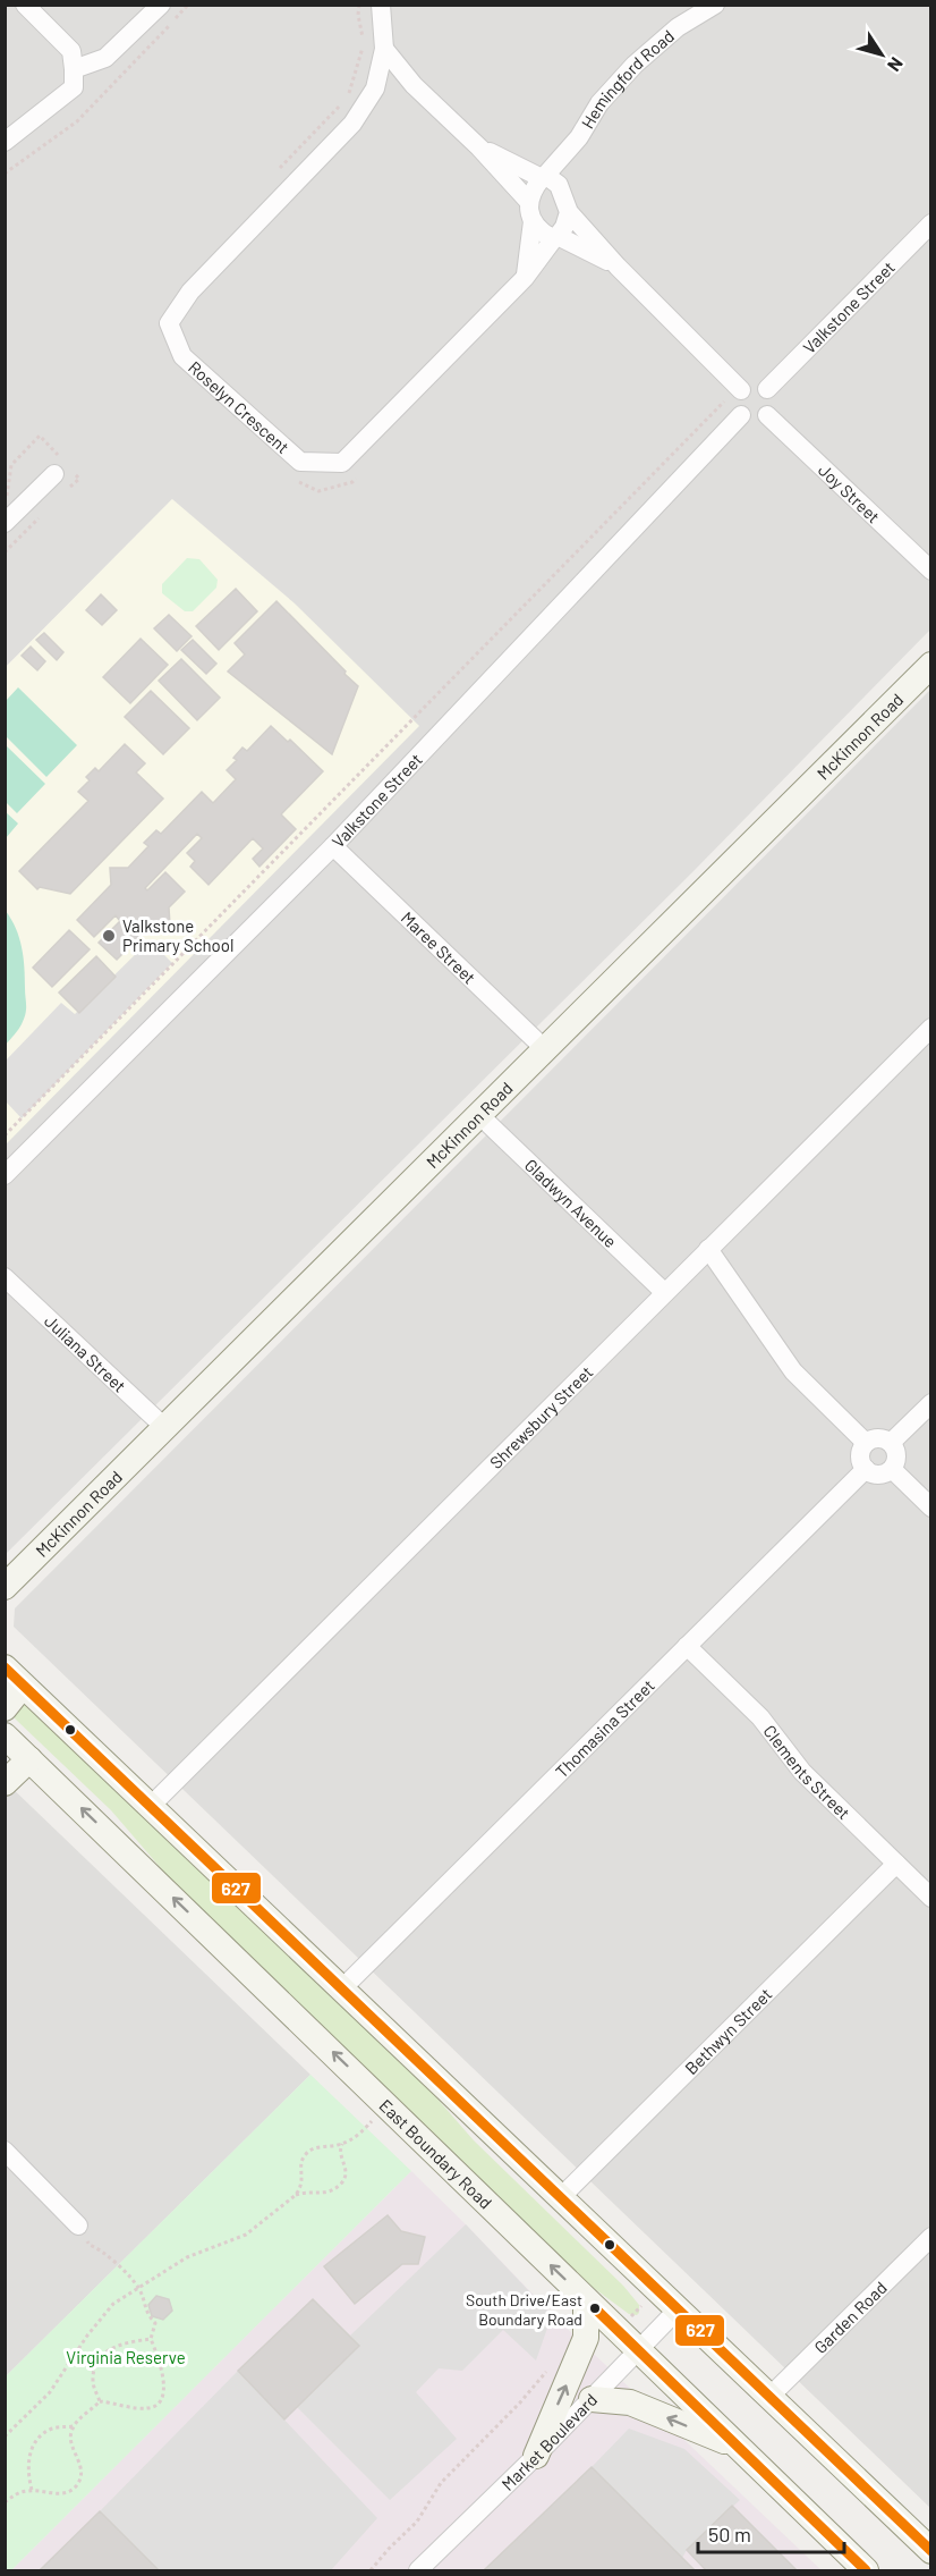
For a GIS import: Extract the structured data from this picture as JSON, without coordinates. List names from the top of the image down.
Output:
{
  "streets": {
    "main road": ["McKinnon Road", "East Boundary Road"],
    "street": [
      "Hemingford Road",
      "Valkstone Street",
      "Roselyn Crescent",
      "Joy Street",
      "Maree Street",
      "Gladwyn Avenue",
      "Juliana Street",
      "Shrewsbury Street",
      "Thomasina Street",
      "Clements Street",
      "Bethwyn Street",
      "Garden Road",
      "Market Boulevard"
    ]
  },
  "crossings": [
    ["Hemingford Road", "Roselyn Crescent"],
    ["Valkstone Street", "Joy Street"],
    ["Valkstone Street", "Maree Street"],
    ["McKinnon Road", "Maree Street"],
    ["McKinnon Road", "Gladwyn Avenue"],
    ["McKinnon Road", "Juliana Street"],
    ["Gladwyn Avenue", "Shrewsbury Street"],
    ["Thomasina Street", "Clements Street"],
    ["Clements Street", "Bethwyn Street"],
    ["East Boundary Road", "Market Boulevard"]
  ],
  "parks": ["Virginia Reserve"],
  "places": ["Valkstone Primary School", "South Drive/East Boundary Road"],
  "lines": ["transit line 627"],
  "scale_bar": "50 m",
  "north": "bottom right"
}
